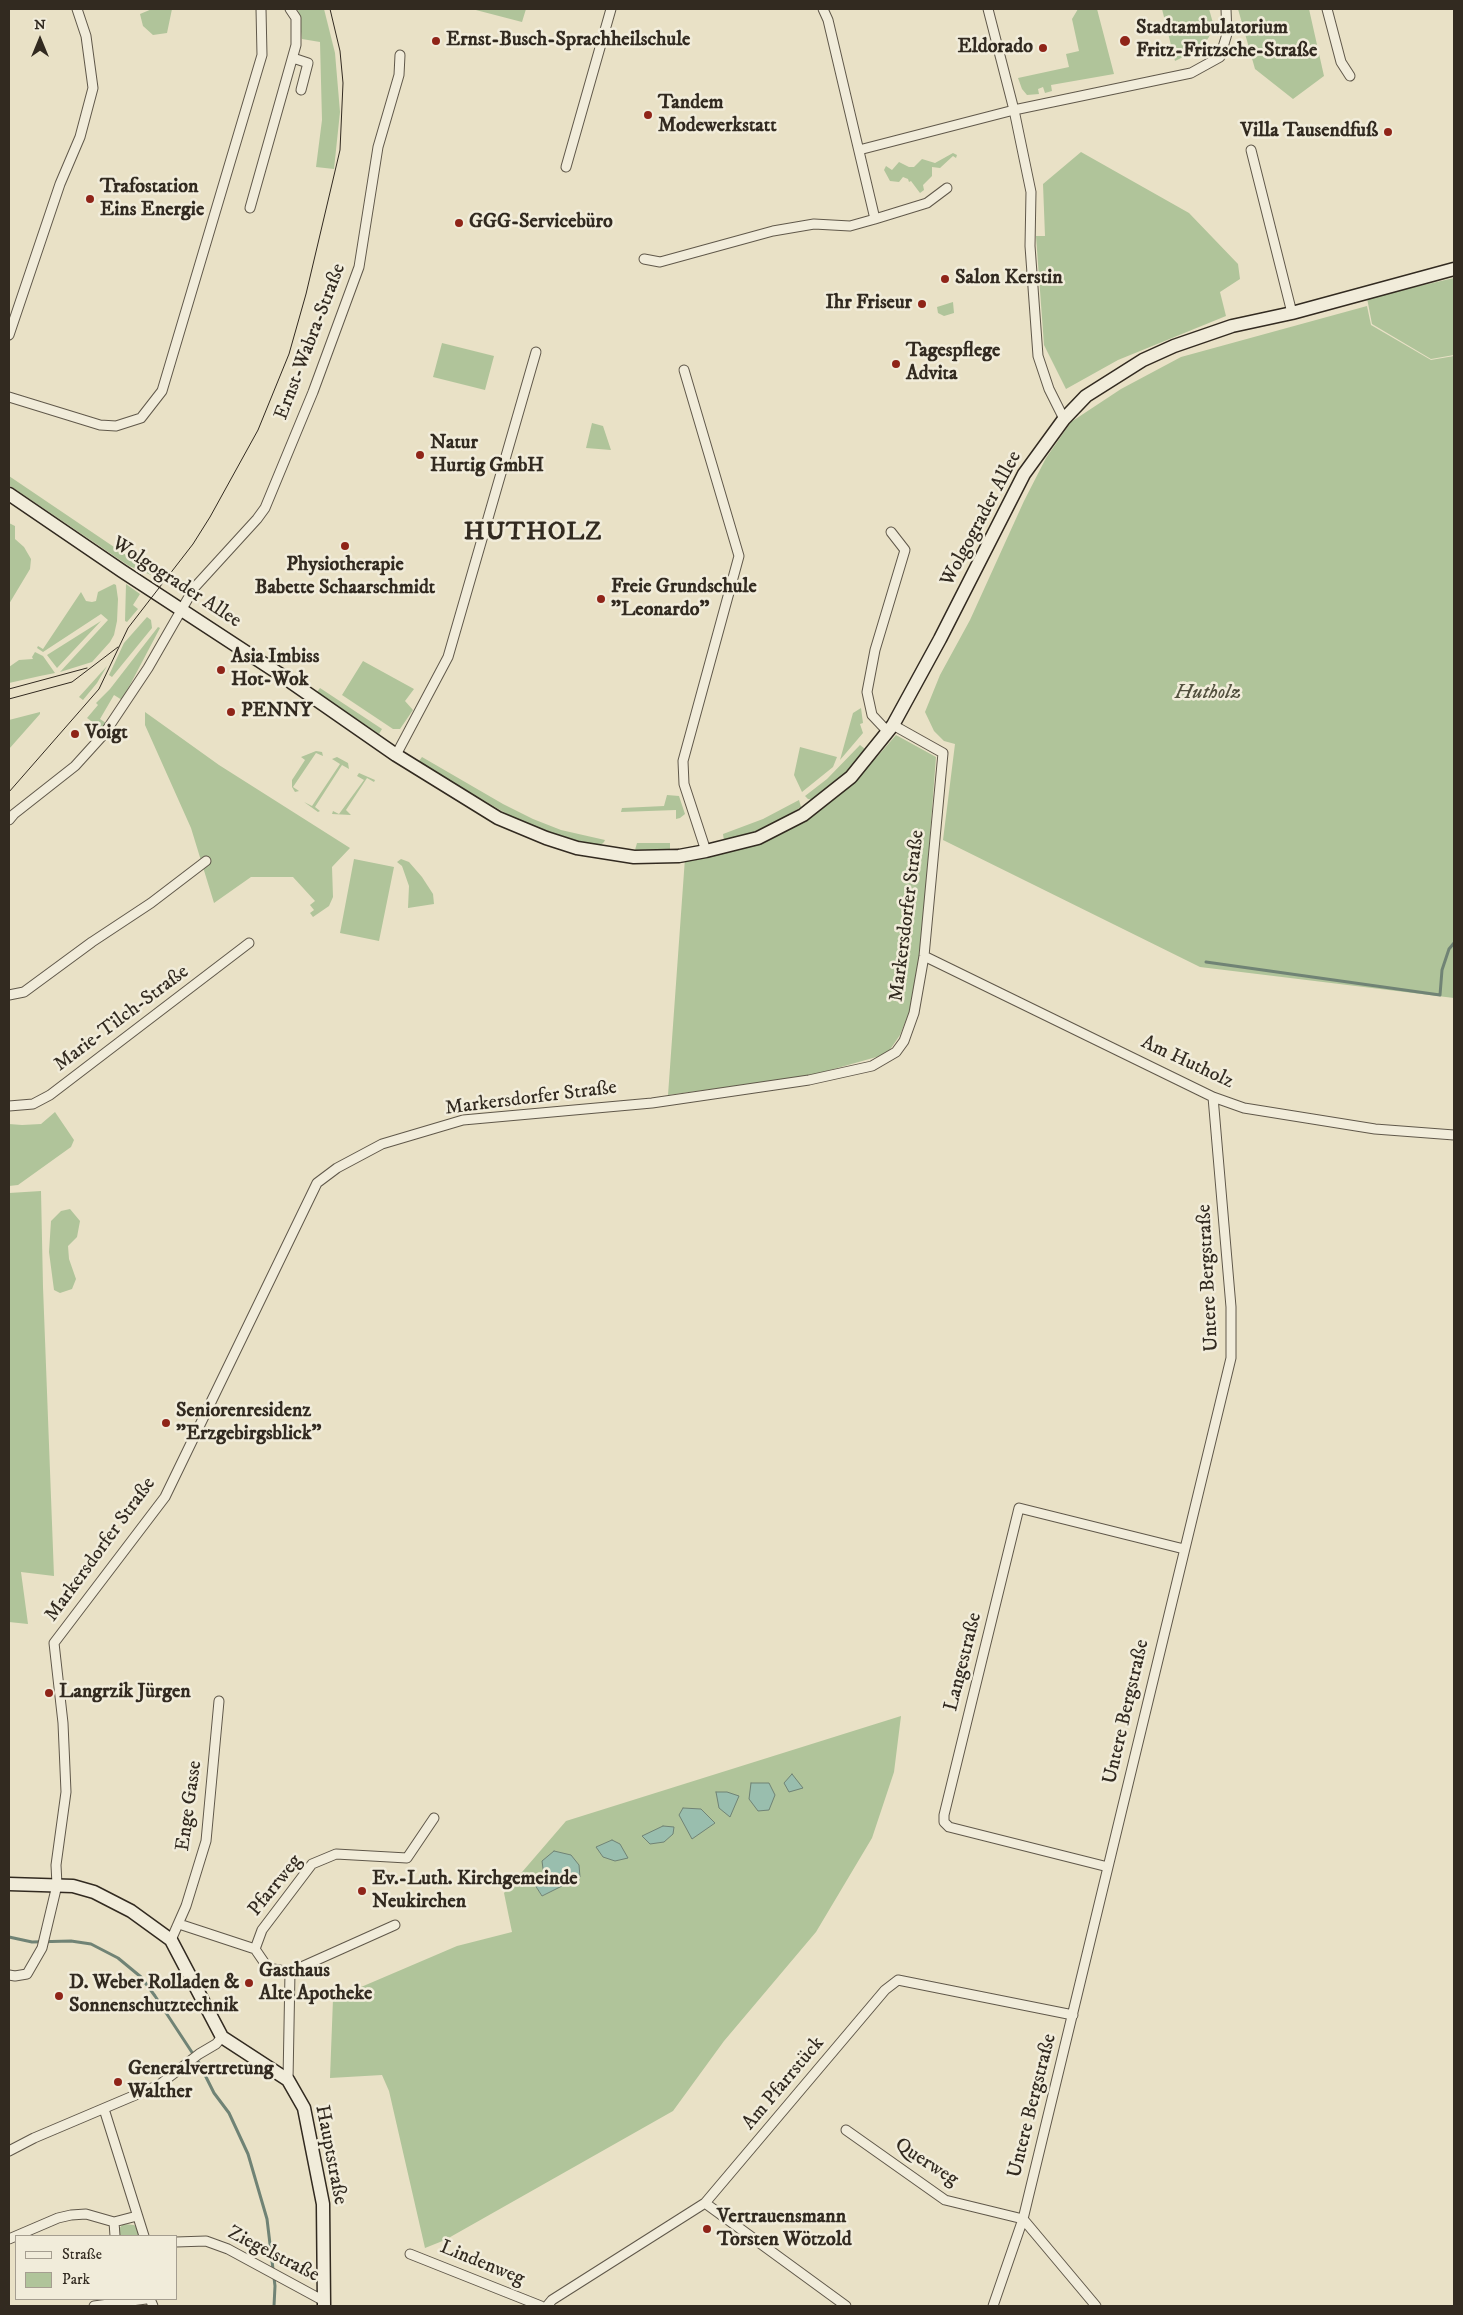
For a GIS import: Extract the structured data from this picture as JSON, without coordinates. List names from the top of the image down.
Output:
{
  "streets": {
    "main road": ["Wolgograder Allee", "Hauptstraße"],
    "street": [
      "Ernst-Wabra-Straße",
      "Markersdorfer Straße",
      "Marie-Tilch-Straße",
      "Am Hutholz",
      "Untere Bergstraße",
      "Langestraße",
      "Enge Gasse",
      "Pfarrweg",
      "Am Pfarrstück",
      "Querweg",
      "Ziegelstraße",
      "Lindenweg"
    ]
  },
  "crossings": [
    ["Ernst-Wabra-Straße", "Wolgograder Allee"],
    ["Wolgograder Allee", "Markersdorfer Straße"],
    ["Markersdorfer Straße", "Am Hutholz"],
    ["Markersdorfer Straße", "Hauptstraße"],
    ["Am Hutholz", "Untere Bergstraße"],
    ["Untere Bergstraße", "Langestraße"],
    ["Untere Bergstraße", "Am Pfarrstück"],
    ["Untere Bergstraße", "Querweg"],
    ["Enge Gasse", "Pfarrweg"],
    ["Enge Gasse", "Hauptstraße"],
    ["Hauptstraße", "Ziegelstraße"]
  ],
  "districts": ["HUTHOLZ"],
  "parks": ["Hutholz"],
  "places": [
    "Ernst-Busch-Sprachheilschule",
    "Stadtambulatorium Fritz-Fritzsche-Straße",
    "Eldorado",
    "Tandem Modewerkstatt",
    "Villa Tausendfuß",
    "Trafostation Eins Energie",
    "GGG-Servicebüro",
    "Salon Kerstin",
    "Ihr Friseur",
    "Tagespflege Advita",
    "Natur Hurtig GmbH",
    "Physiotherapie Babette Schaarschmidt",
    "Freie Grundschule \"Leonardo\"",
    "Asia Imbiss Hot-Wok",
    "PENNY",
    "Voigt",
    "Seniorenresidenz \"Erzgebirgsblick\"",
    "Langrzik Jürgen",
    "Ev.-Luth. Kirchgemeinde Neukirchen",
    "Gasthaus Alte Apotheke",
    "D. Weber Rolladen & Sonnenschutztechnik",
    "Generalvertretung Walther",
    "Vertrauensmann Torsten Wötzold"
  ],
  "legend": ["Straße", "Park"],
  "north": "top"
}
